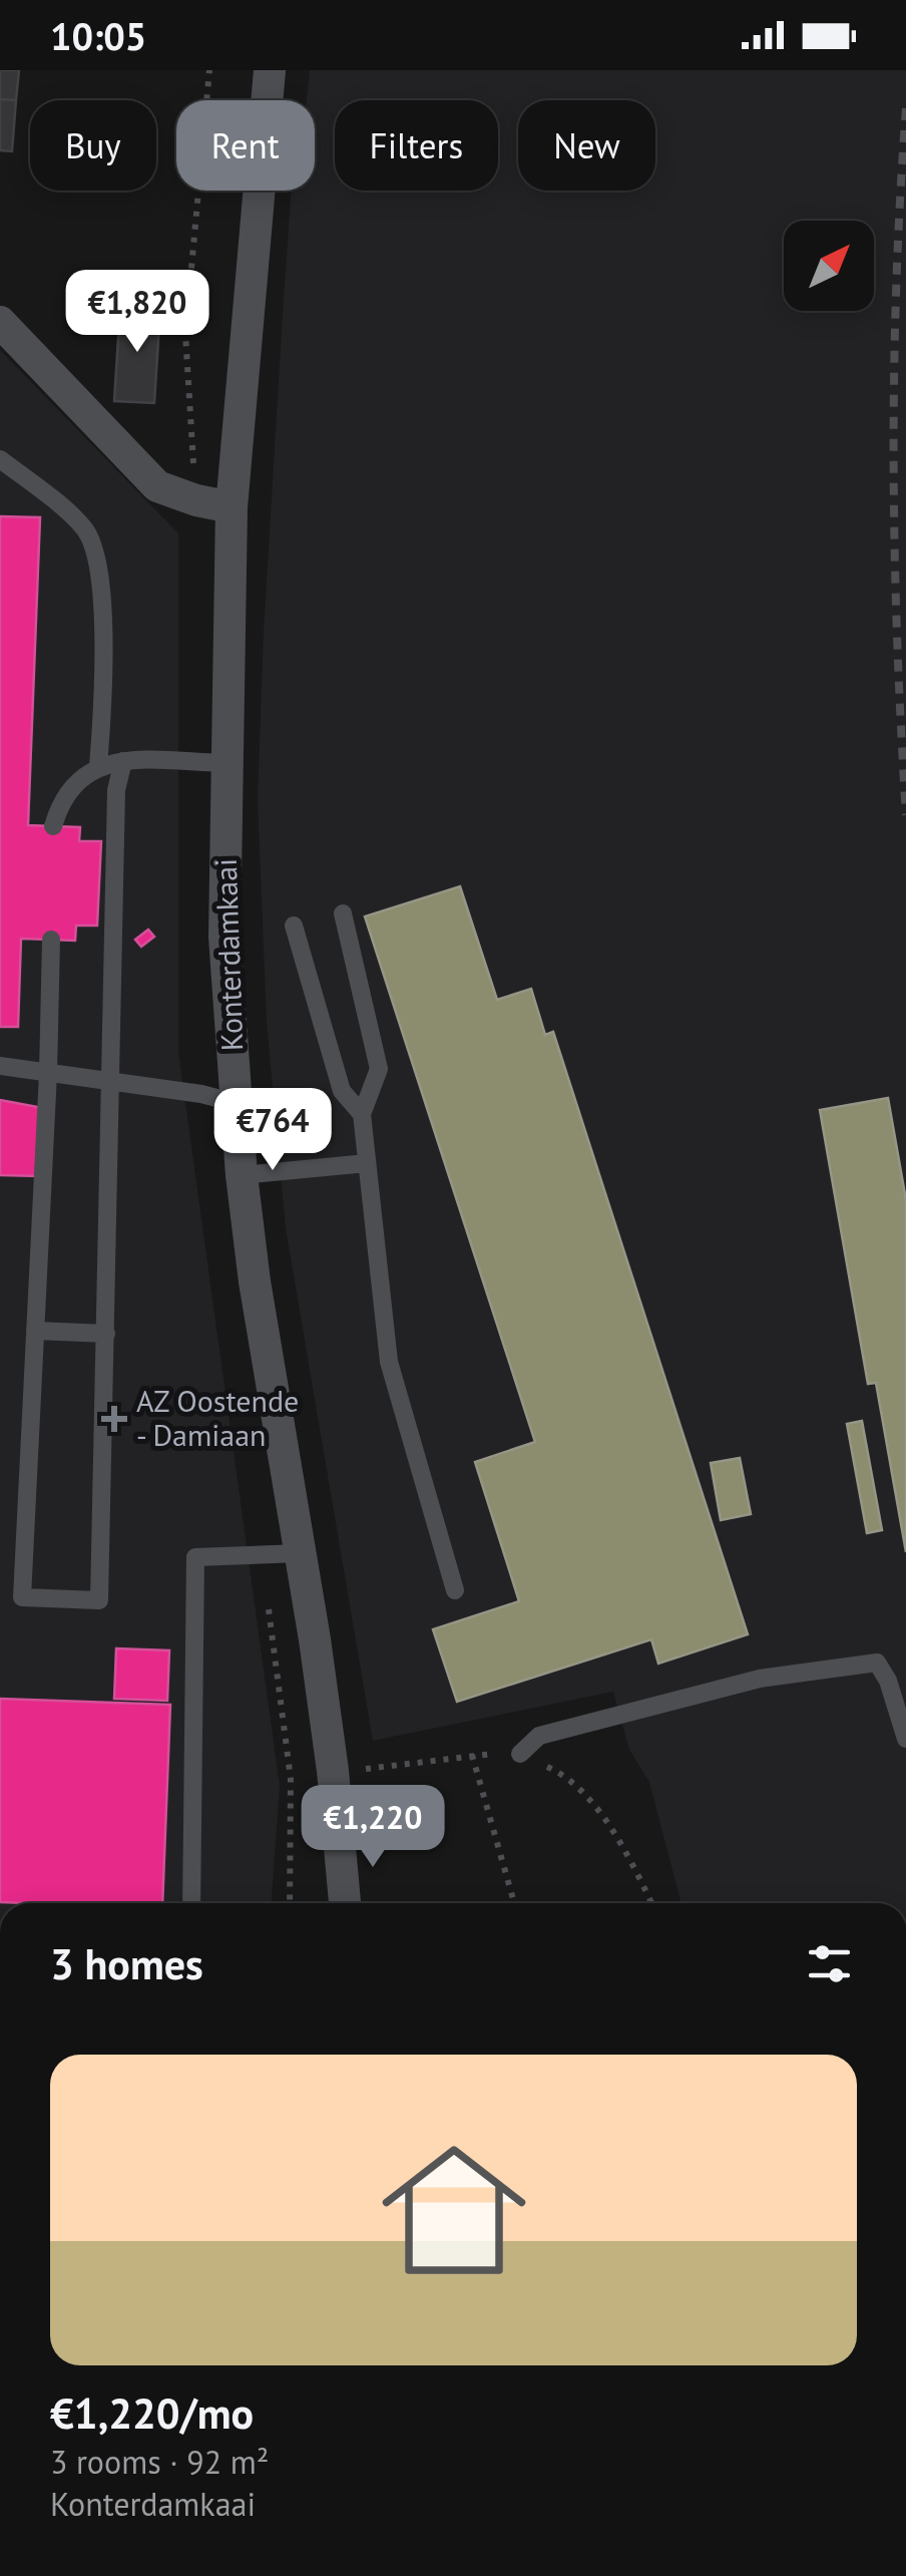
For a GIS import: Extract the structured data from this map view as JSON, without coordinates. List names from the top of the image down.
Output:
{
  "streets": {
    "street": ["Konterdamkaai"]
  },
  "places": {
    "health": ["AZ Oostende - Damiaan"]
  },
  "north": "top right",
  "page": {
    "status": "10:05",
    "chip": [
      "Buy",
      "Rent",
      "Filters",
      "New"
    ],
    "price": ["€1,820", "€764", "€1,220"],
    "heading": "3 homes",
    "list": [
      {
        "name": "€1,220/mo",
        "note": "3 rooms · 92 m² · Konterdamkaai"
      }
    ]
  }
}
